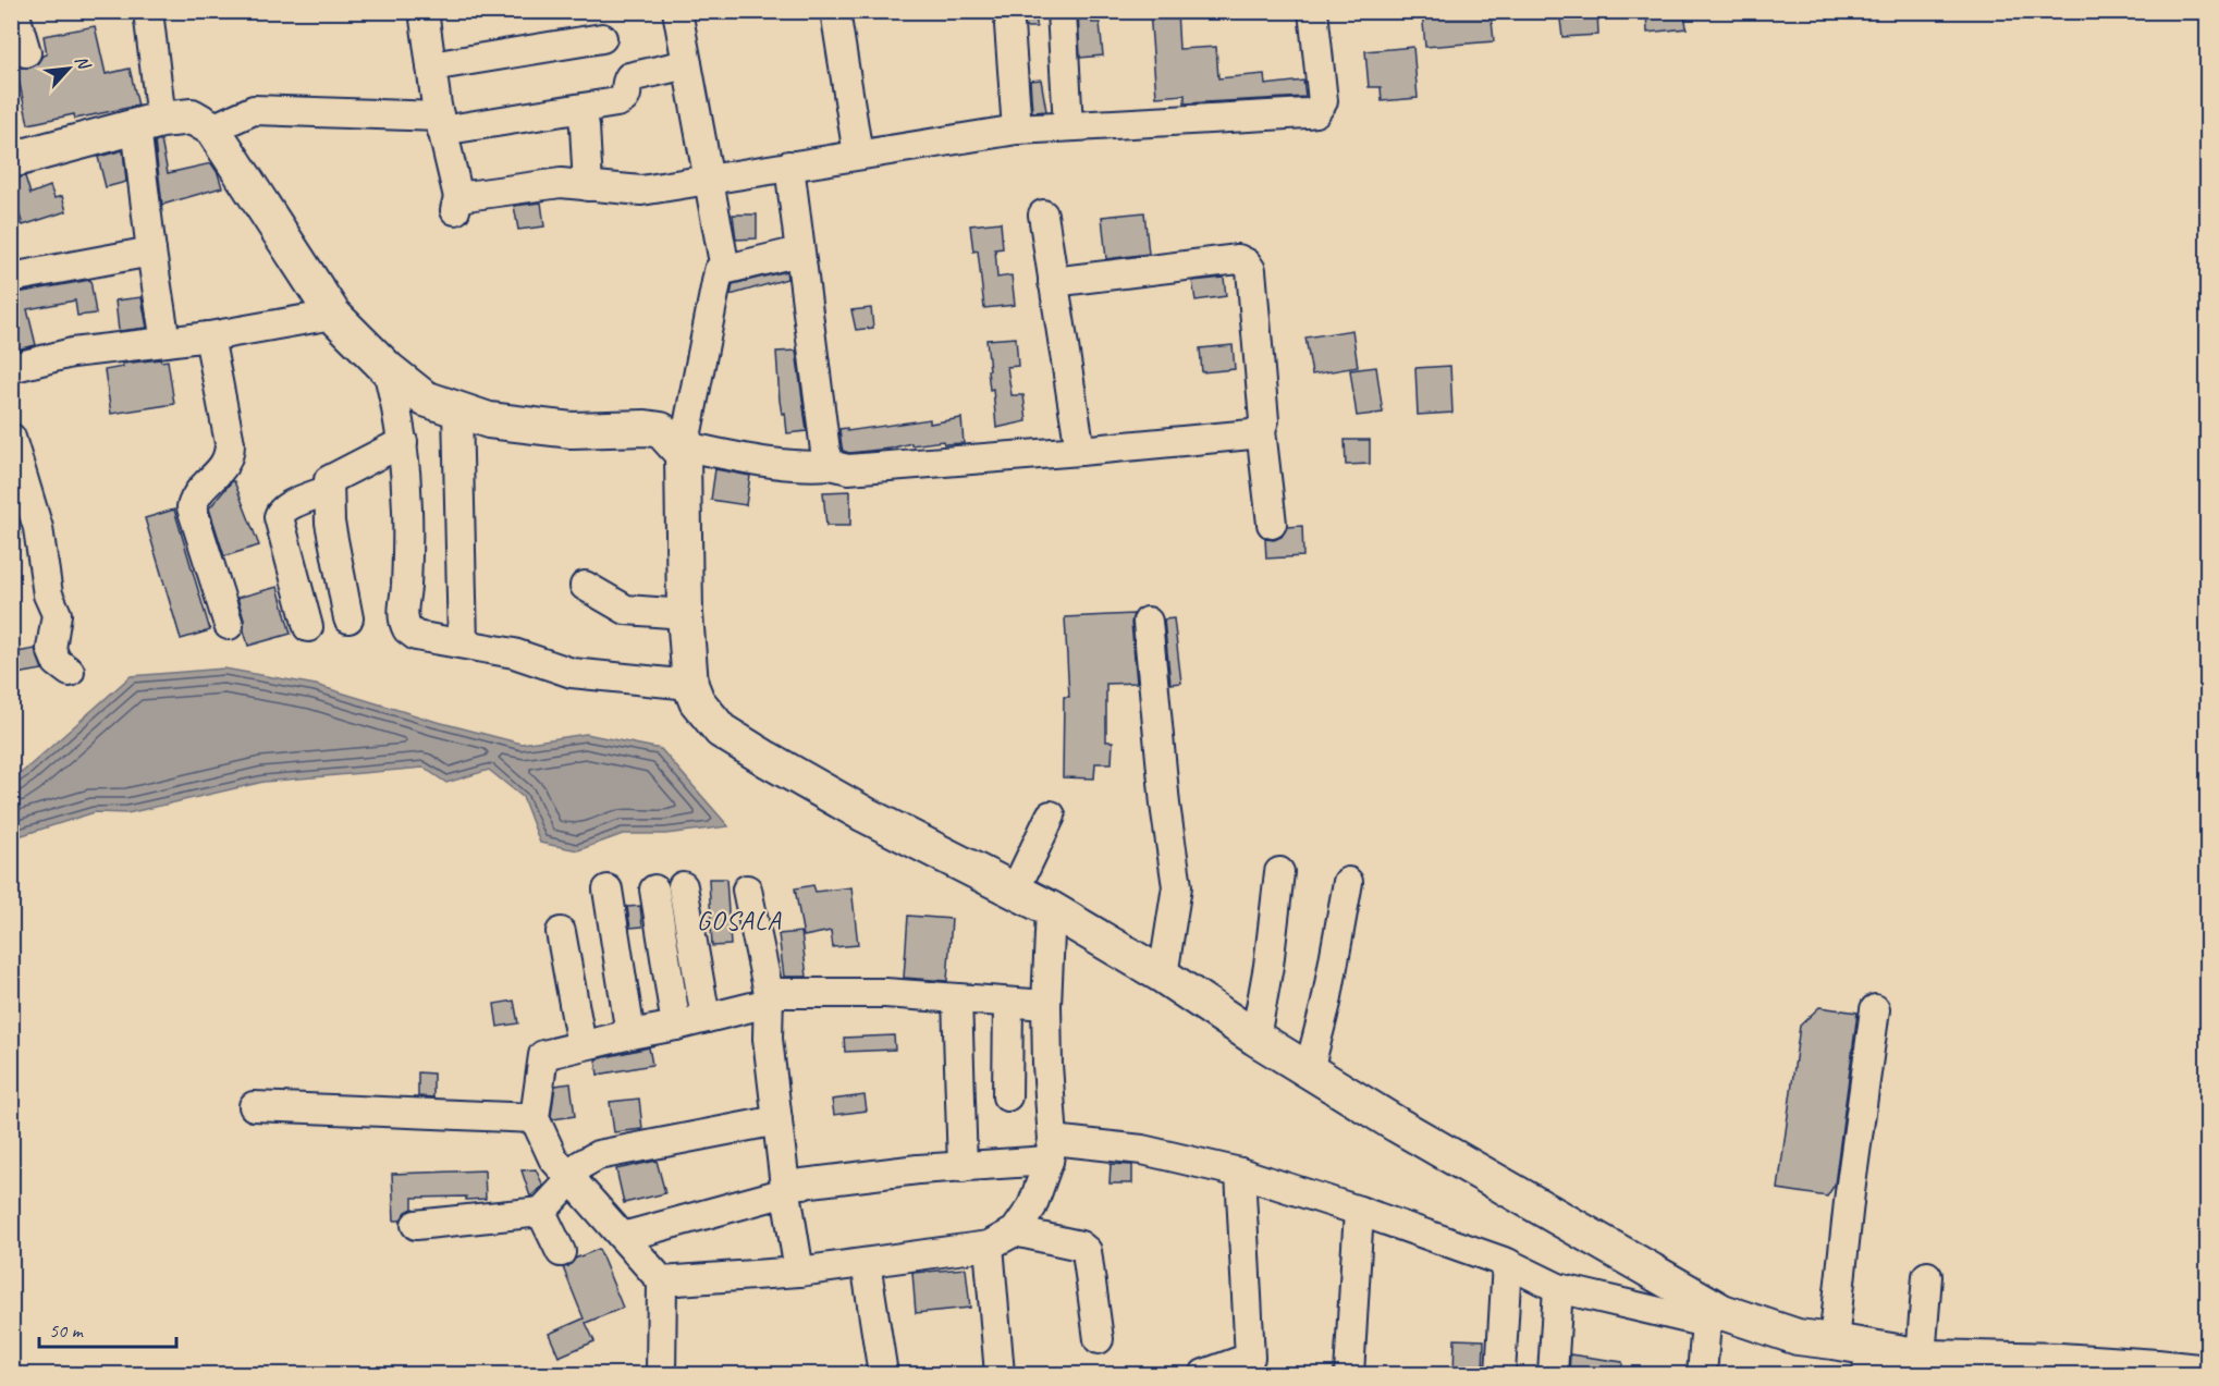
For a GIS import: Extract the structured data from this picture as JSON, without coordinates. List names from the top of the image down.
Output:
{
  "districts": ["GOSALA"],
  "scale_bar": "50 m",
  "north": "top right"
}
